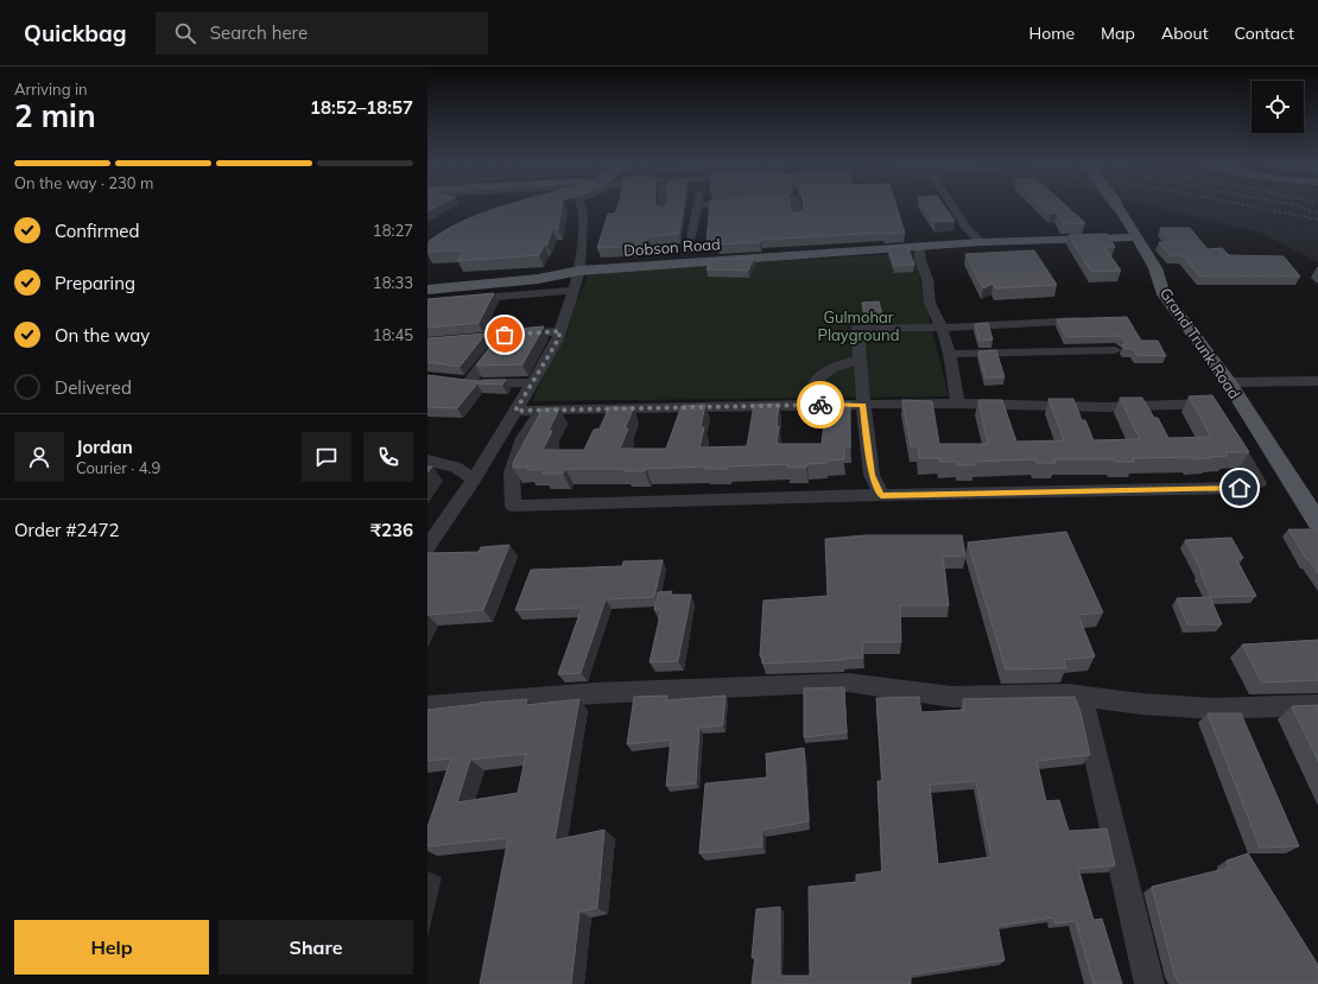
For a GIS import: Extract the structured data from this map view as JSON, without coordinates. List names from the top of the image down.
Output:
{
  "streets": {
    "main road": ["Dobson Road", "Grand Trunk Road"]
  },
  "crossings": [
    ["Dobson Road", "Grand Trunk Road"]
  ],
  "parks": ["Gulmohar Playground"],
  "page": {
    "header": "Quickbag",
    "search": "Search here",
    "nav": [
      "Home",
      "Map",
      "About",
      "Contact"
    ],
    "heading": ["2 min", "Arriving in", "18:52–18:57"],
    "panel": [
      "Jordan",
      "Courier · 4.9",
      "Order #2472",
      "₹236"
    ],
    "bar": "On the way · 230 m",
    "list": [
      ["Confirmed", "18:27"],
      ["Preparing", "18:33"],
      ["On the way", "18:45"],
      "Delivered"
    ],
    "buttons": ["Help", "Share"]
  }
}
